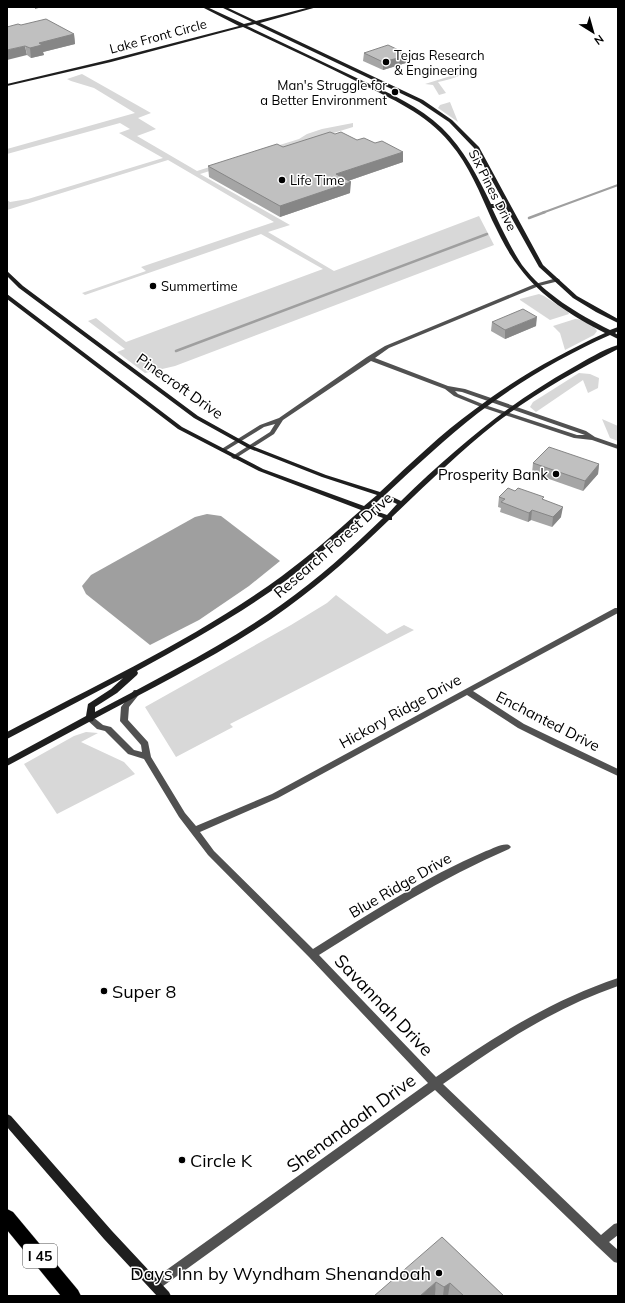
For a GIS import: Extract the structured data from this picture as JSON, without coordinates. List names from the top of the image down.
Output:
{
  "streets": {
    "highway": ["I 45"],
    "street": [
      "Lake Front Circle",
      "Six Pines Drive",
      "Pinecroft Drive",
      "Research Forest Drive",
      "Hickory Ridge Drive",
      "Enchanted Drive",
      "Blue Ridge Drive",
      "Savannah Drive",
      "Shenandoah Drive"
    ]
  },
  "crossings": [
    ["Lake Front Circle", "Six Pines Drive"],
    ["Six Pines Drive", "Research Forest Drive"],
    ["Pinecroft Drive", "Research Forest Drive"],
    ["Research Forest Drive", "Savannah Drive"],
    ["Hickory Ridge Drive", "Enchanted Drive"],
    ["Hickory Ridge Drive", "Savannah Drive"],
    ["Blue Ridge Drive", "Savannah Drive"],
    ["Savannah Drive", "Shenandoah Drive"]
  ],
  "places": [
    "Tejas Research & Engineering",
    "Man's Struggle for a Better Environment",
    "Life Time",
    "Summertime",
    "Prosperity Bank",
    "Super 8",
    "Circle K",
    "Days Inn by Wyndham Shenandoah"
  ],
  "north": "bottom right"
}
